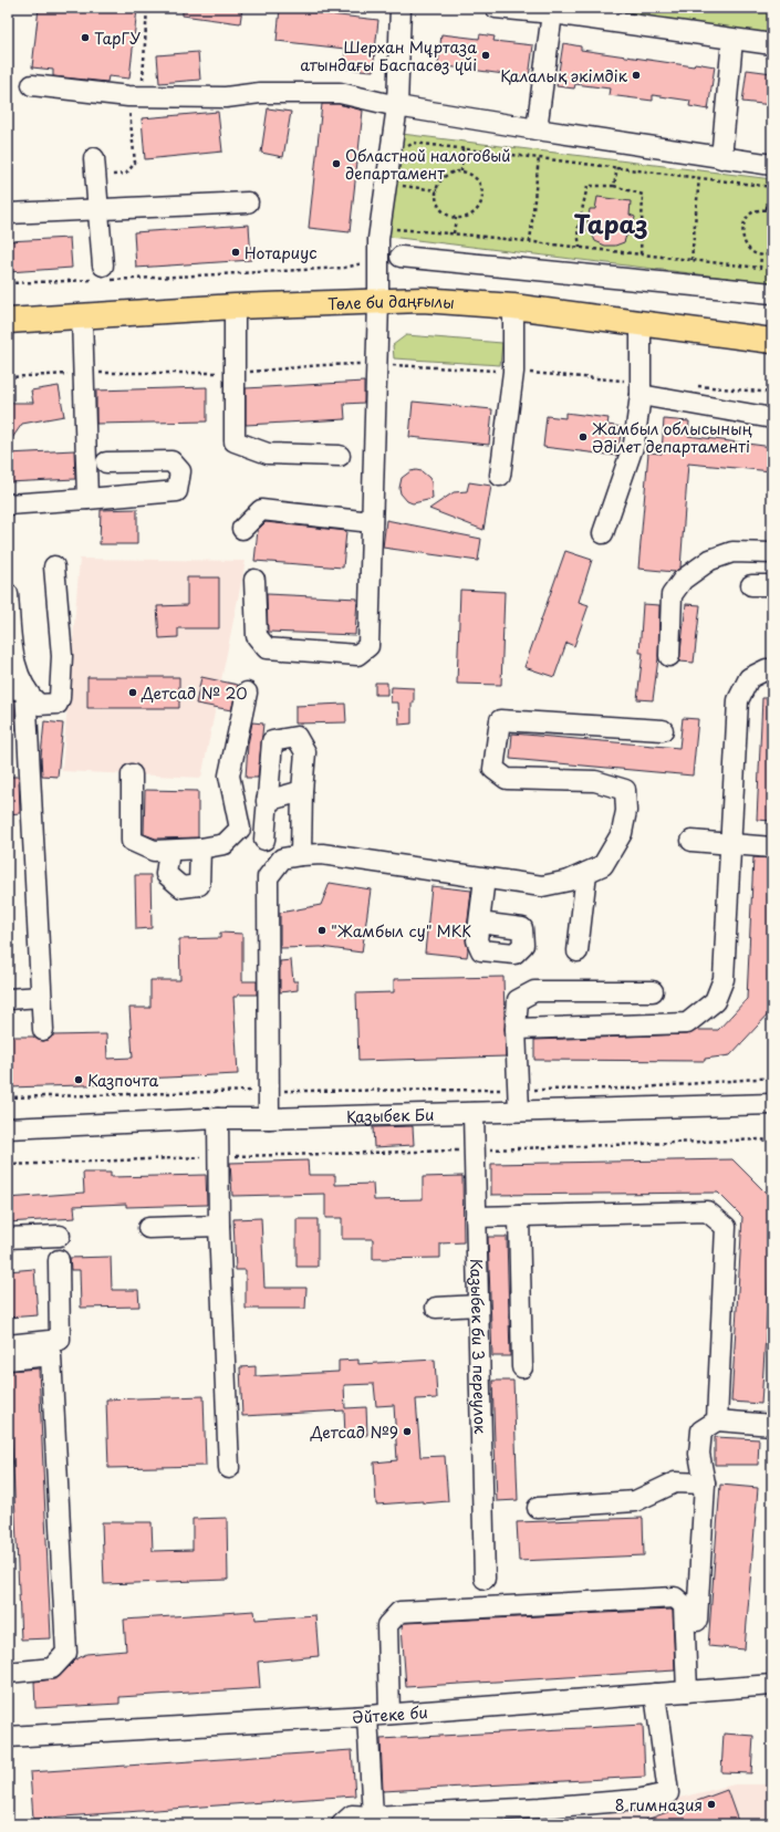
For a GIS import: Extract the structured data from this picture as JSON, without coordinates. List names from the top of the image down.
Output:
{
  "streets": {
    "main road": ["Төле би даңғылы"],
    "street": ["Қазыбек Би", "Казыбек би 3 переулок", "Әйтеке би"]
  },
  "crossings": [
    ["Қазыбек Би", "Казыбек би 3 переулок"]
  ],
  "districts": ["Тараз"],
  "places": [
    "ТарГУ",
    "Шерхан Мұртаза атындағы Баспасөз үйі",
    "Қалалық әкімдік",
    "Областной налоговый департамент",
    "Нотариус",
    "Жамбыл облысының Әділет департаменті",
    "Детсад № 20",
    "\"Жамбыл су\" МКК",
    "Казпочта",
    "Детсад №9",
    "8 гимназия"
  ]
}
